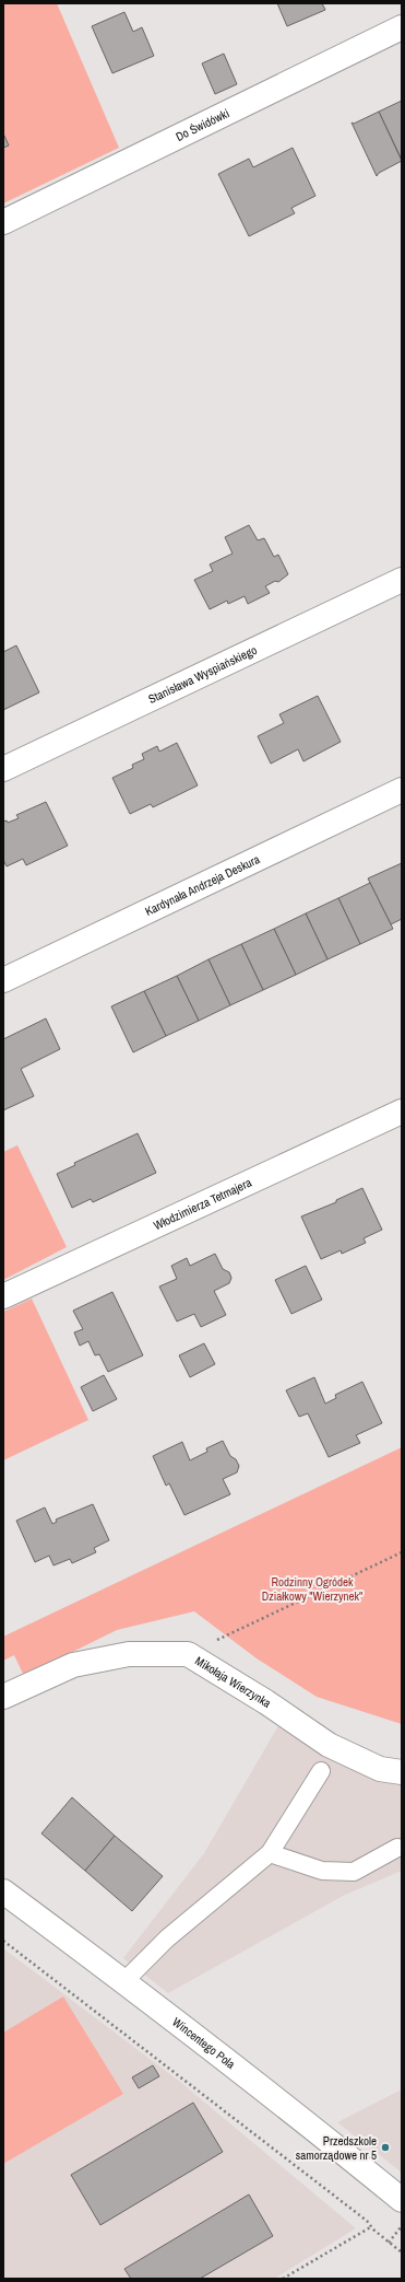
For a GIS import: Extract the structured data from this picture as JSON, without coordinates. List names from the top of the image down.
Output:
{
  "streets": {
    "street": [
      "Do Świdówki",
      "Stanisława Wyspiańskiego",
      "Kardynała Andrzeja Deskura",
      "Włodzimierza Tetmajera",
      "Mikołaja Wierzynka",
      "Wincentego Pola"
    ]
  },
  "parks": ["Rodzinny Ogródek Działkowy \"Wierzynek\""],
  "places": ["Przedszkole samorządowe nr 5"]
}
